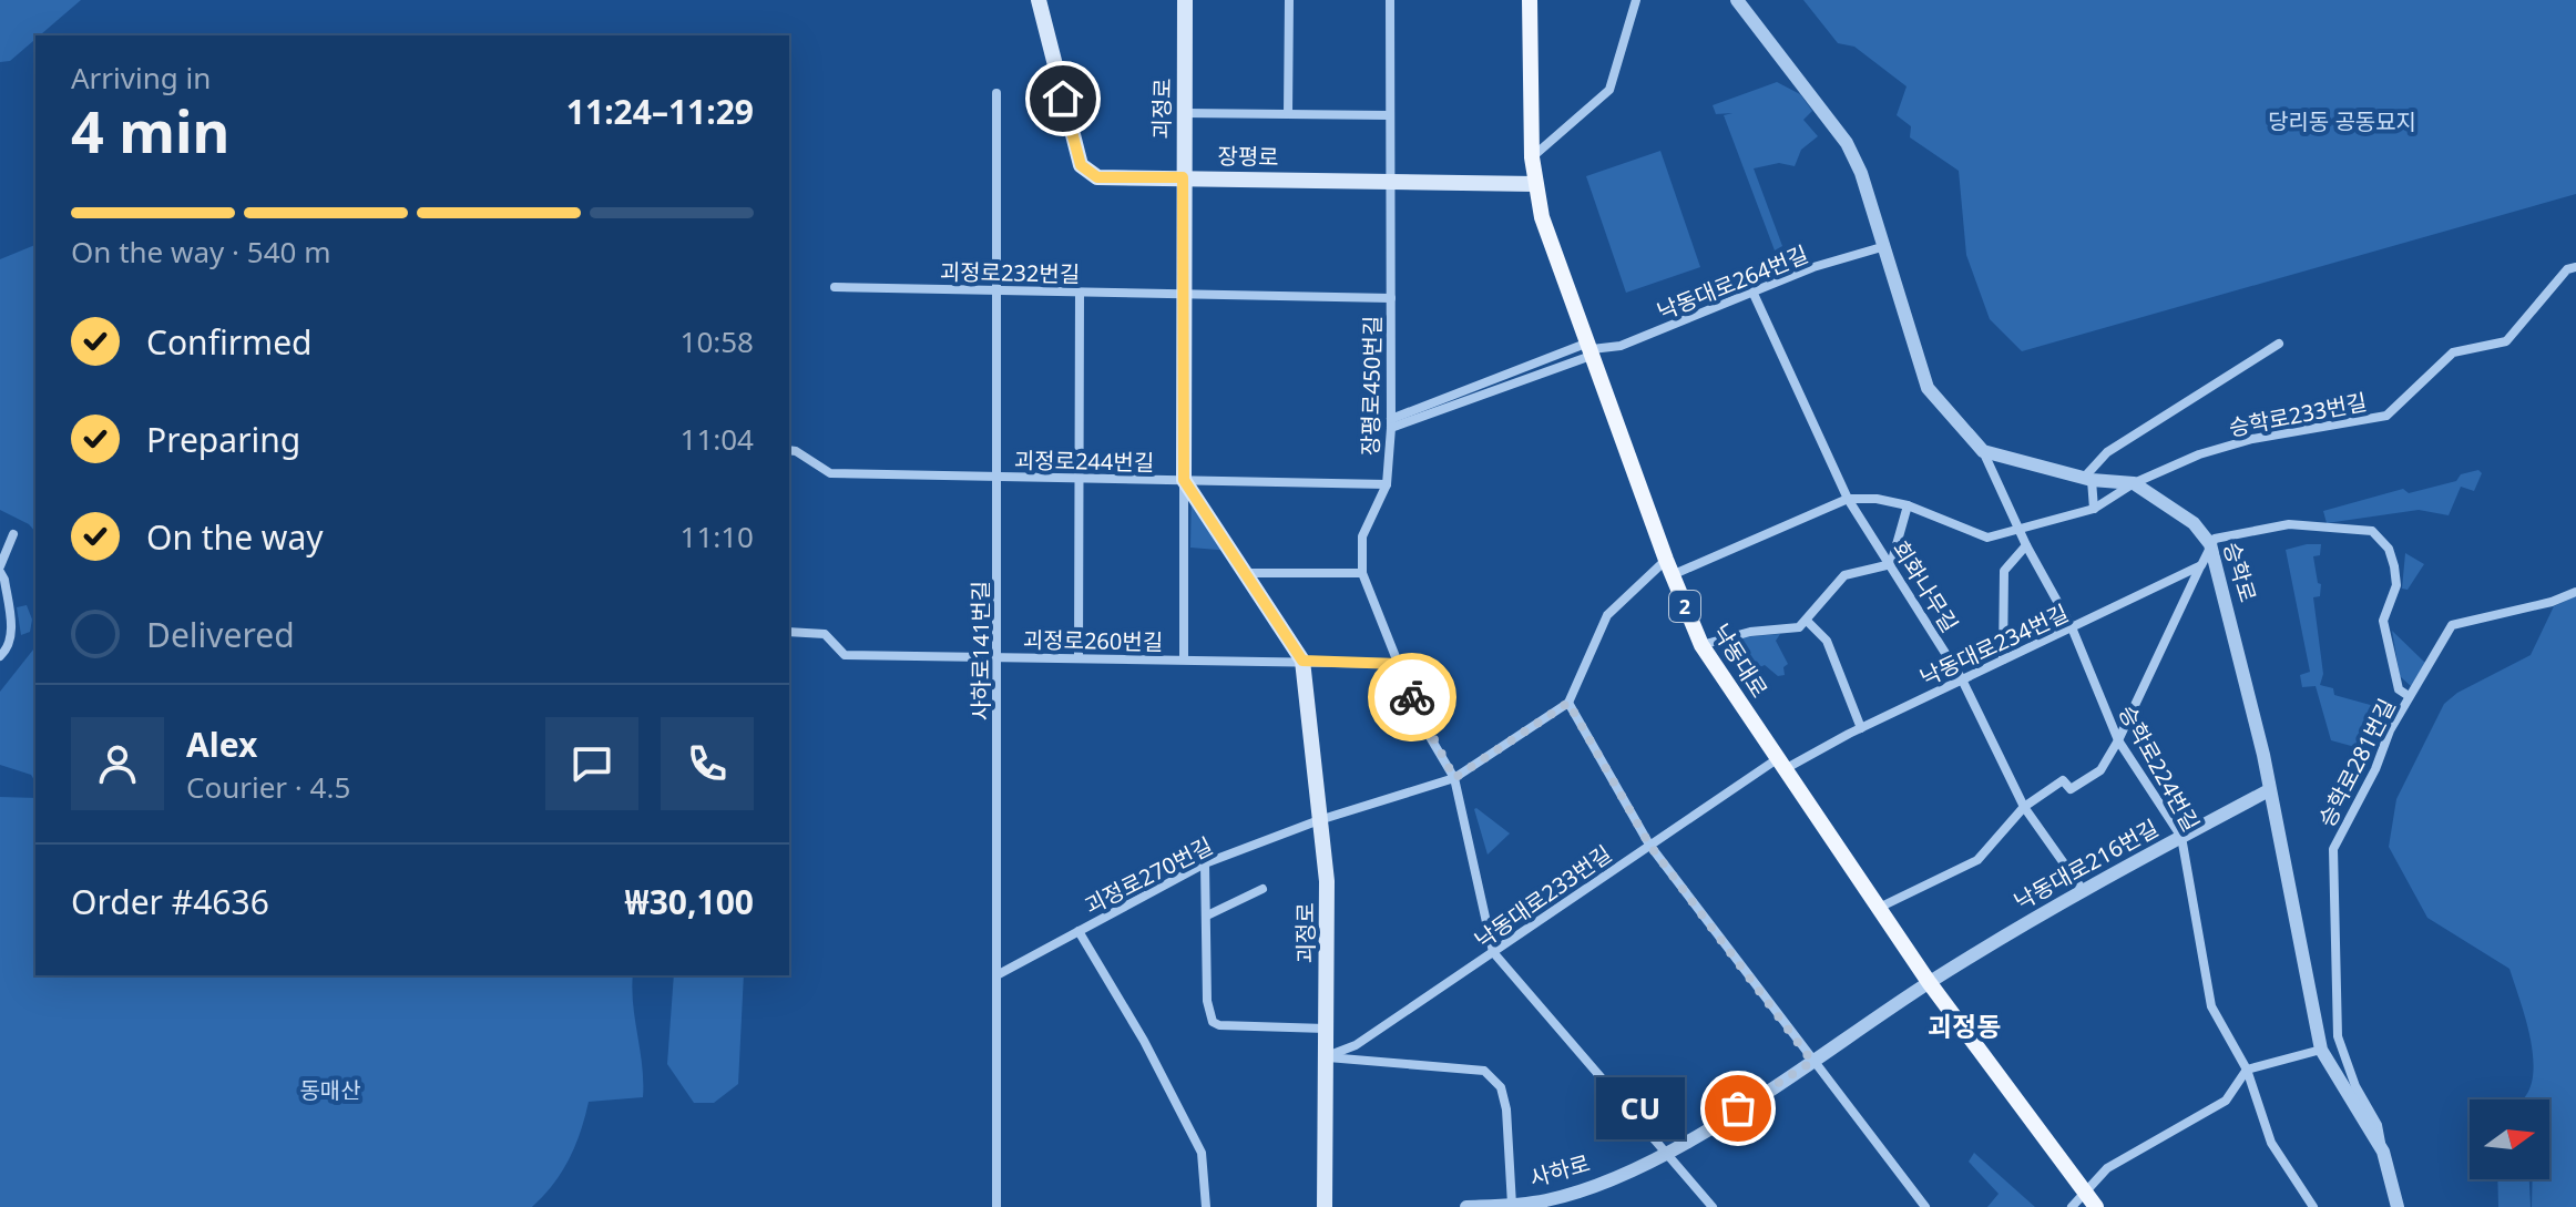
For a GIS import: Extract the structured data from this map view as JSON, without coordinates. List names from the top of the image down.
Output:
{
  "streets": {
    "main road": [
      "괴정로",
      "장평로",
      "2",
      "낙동대로"
    ],
    "street": [
      "괴정로232번길",
      "낙동대로264번길",
      "장평로450번길",
      "승학로233번길",
      "괴정로244번길",
      "승학로",
      "회화나무길",
      "괴정로260번길",
      "낙동대로234번길",
      "사하로141번길",
      "승학로281번길",
      "승학로224번길",
      "낙동대로216번길",
      "괴정로270번길",
      "낙동대로233번길",
      "사하로"
    ]
  },
  "crossings": [
    ["괴정로", "장평로"],
    ["괴정로", "괴정로232번길"],
    ["괴정로", "괴정로244번길"],
    ["괴정로", "괴정로260번길"],
    ["괴정로", "괴정로270번길"],
    ["괴정로", "낙동대로233번길"],
    ["장평로", "장평로450번길"],
    ["장평로", "낙동대로"],
    ["괴정로232번길", "장평로450번길"],
    ["괴정로232번길", "사하로141번길"],
    ["낙동대로264번길", "장평로450번길"],
    ["낙동대로264번길", "회화나무길"],
    ["낙동대로264번길", "낙동대로"],
    ["장평로450번길", "괴정로244번길"],
    ["장평로450번길", "괴정로270번길"],
    ["장평로450번길", "낙동대로233번길"],
    ["승학로233번길", "승학로"],
    ["승학로233번길", "회화나무길"],
    ["승학로233번길", "승학로224번길"],
    ["괴정로244번길", "사하로141번길"],
    ["승학로", "승학로281번길"],
    ["승학로", "승학로224번길"],
    ["승학로", "낙동대로216번길"],
    ["회화나무길", "낙동대로234번길"],
    ["회화나무길", "낙동대로216번길"],
    ["괴정로260번길", "사하로141번길"],
    ["낙동대로234번길", "낙동대로"],
    ["낙동대로234번길", "승학로224번길"],
    ["낙동대로234번길", "낙동대로233번길"],
    ["사하로141번길", "괴정로270번길"],
    ["낙동대로", "낙동대로216번길"],
    ["낙동대로", "낙동대로233번길"],
    ["낙동대로", "사하로"],
    ["승학로224번길", "낙동대로216번길"],
    ["낙동대로216번길", "사하로"]
  ],
  "districts": ["괴정동"],
  "parks": ["당리동 공동묘지", "동매산"],
  "places": ["CU"],
  "north": "right",
  "page": {
    "heading": ["4 min", "Arriving in", "11:24–11:29"],
    "panel": [
      "Alex",
      "Courier · 4.5",
      "Order #4636",
      "₩30,100"
    ],
    "bar": "On the way · 540 m",
    "list": [
      ["Confirmed", "10:58"],
      ["Preparing", "11:04"],
      ["On the way", "11:10"],
      "Delivered"
    ],
    "bubble": "CU"
  }
}
